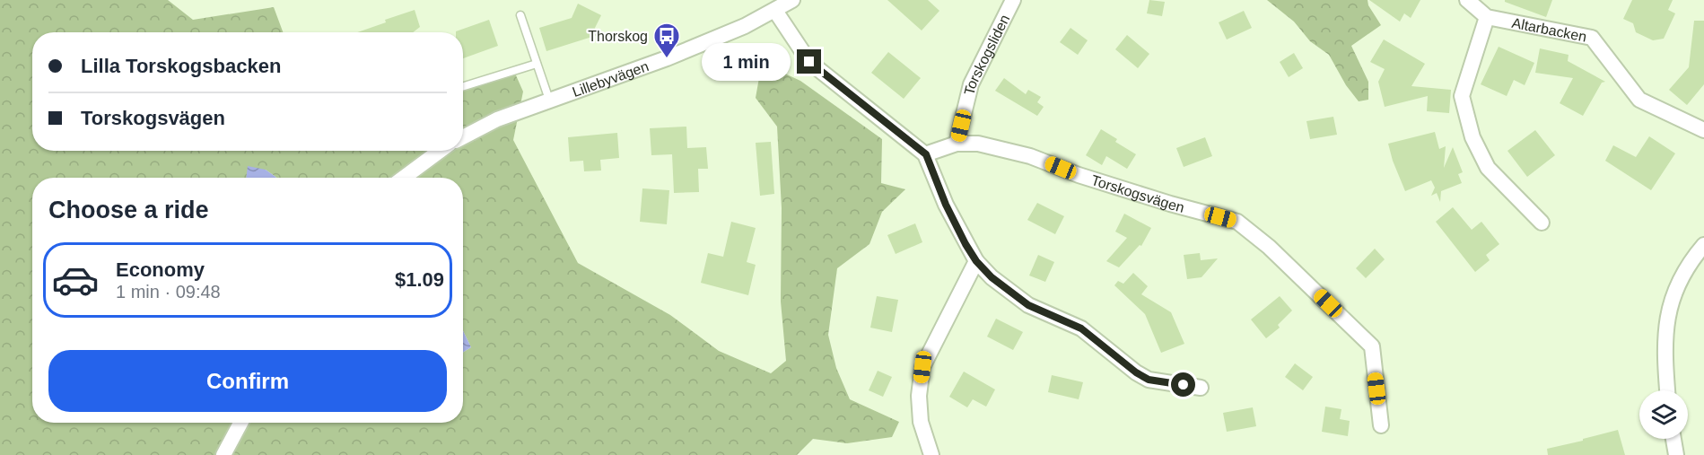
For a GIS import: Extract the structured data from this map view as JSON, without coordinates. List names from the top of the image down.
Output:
{
  "streets": {
    "street": [
      "Altarbacken",
      "Torskogsliden",
      "Lillebyvägen",
      "Torskogsvägen"
    ]
  },
  "crossings": [
    ["Torskogsliden", "Torskogsvägen"]
  ],
  "places": {
    "bus stop": ["Thorskog"]
  },
  "page": {
    "banner": ["Lilla Torskogsbacken", "Torskogsvägen"],
    "bubble": "1 min",
    "heading": "Choose a ride",
    "list": [
      {
        "name": "Economy",
        "note": "1 min · 09:48",
        "value": "$1.09"
      }
    ],
    "buttons": "Confirm"
  }
}
